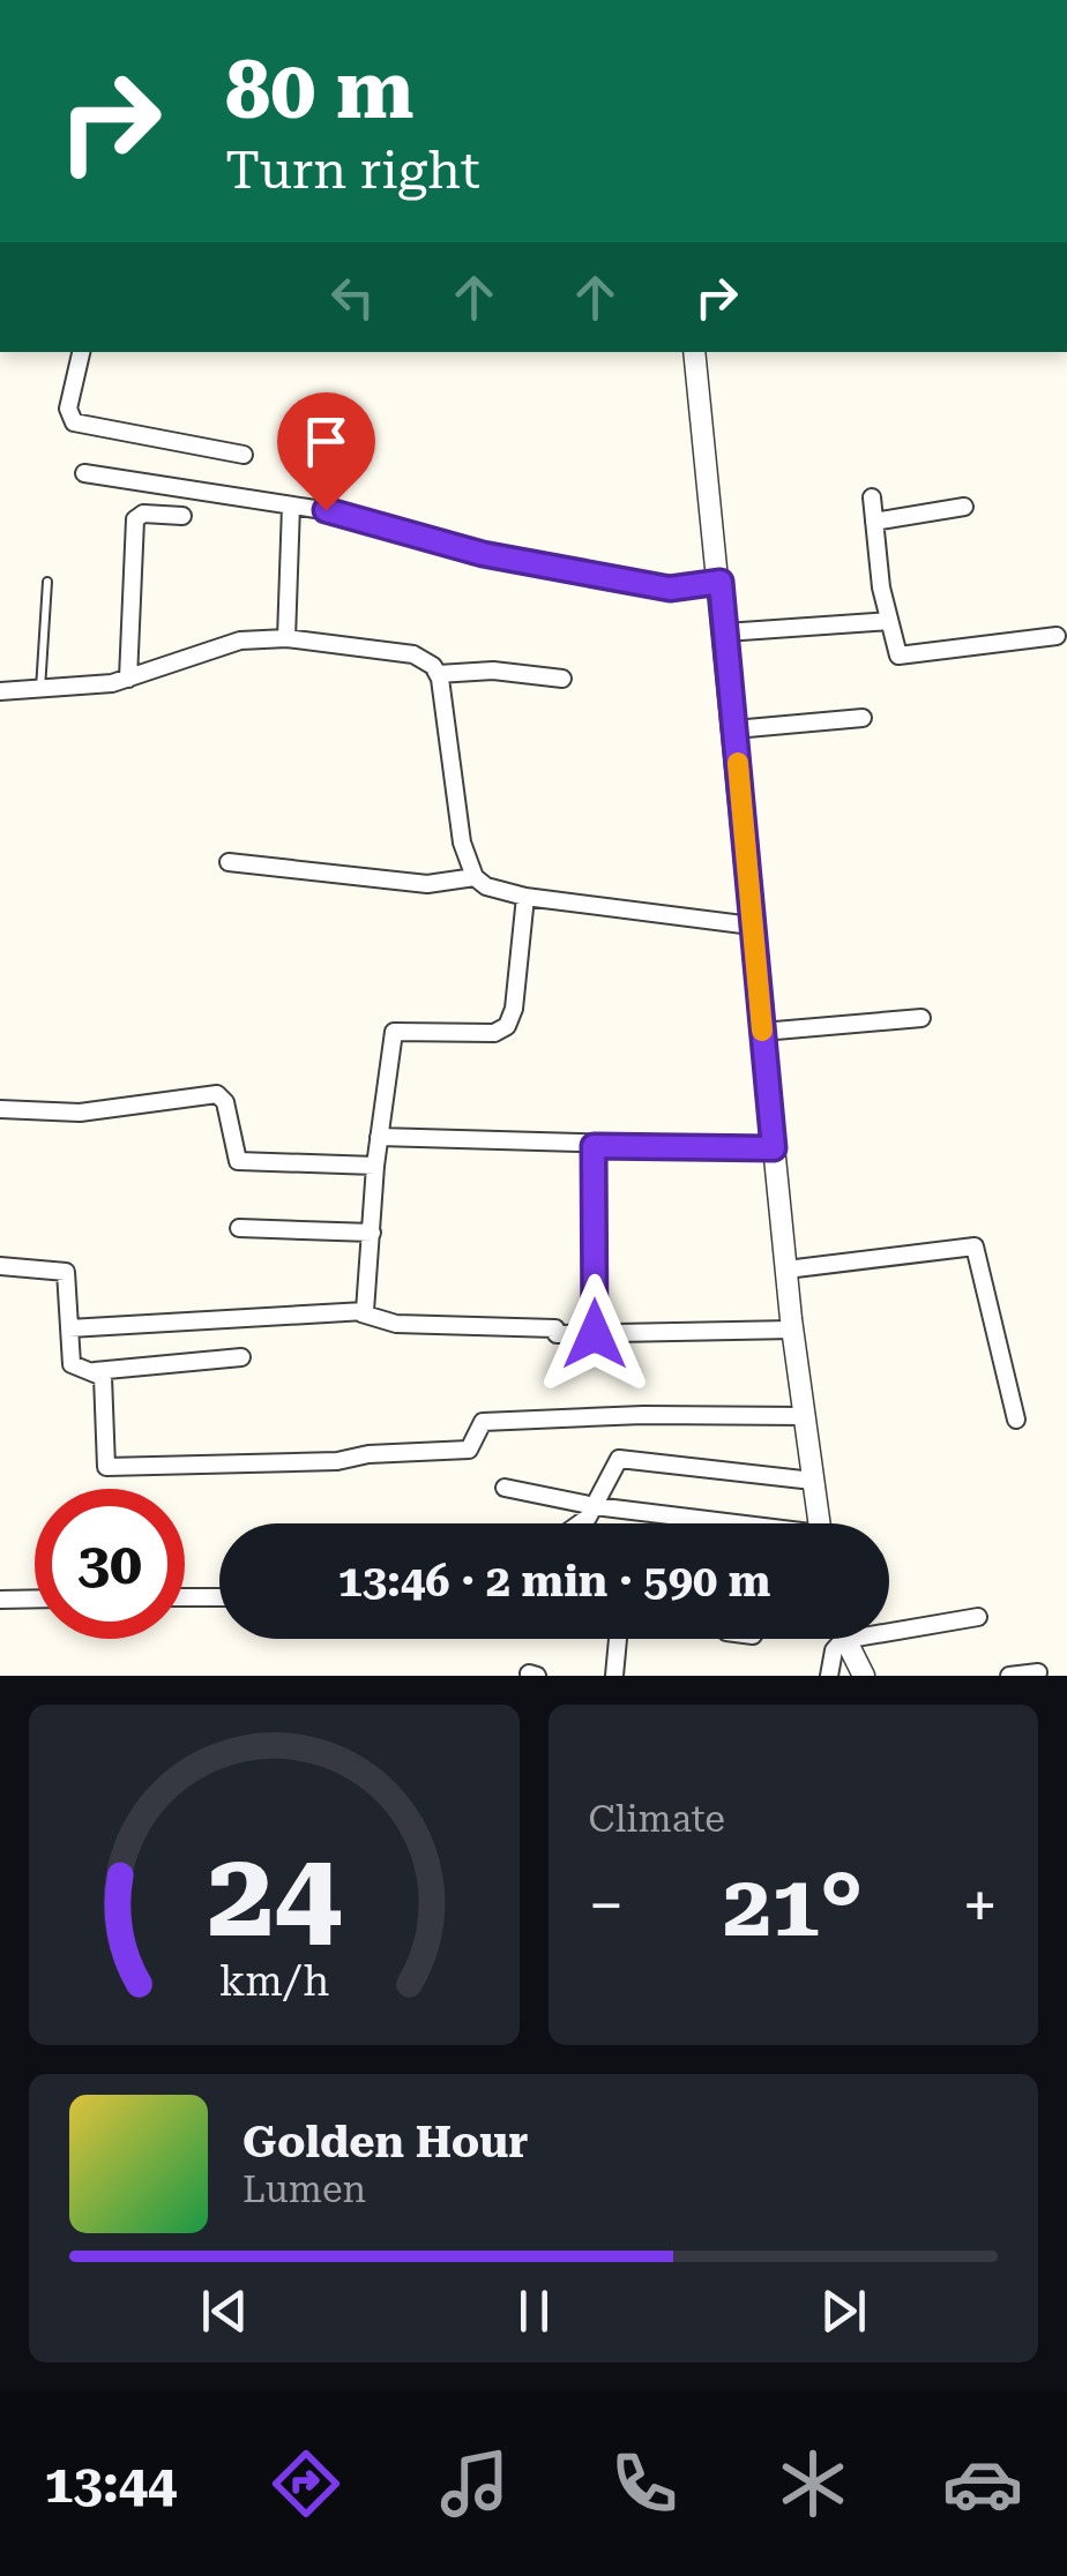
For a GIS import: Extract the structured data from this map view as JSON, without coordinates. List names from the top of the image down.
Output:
{
  "page": {
    "turn": ["80 m", "Turn right"],
    "limit": "30",
    "trip": "13:46 · 2 min · 590 m",
    "tile": "Climate",
    "heat": ["−", "21°", "+"],
    "song": ["Golden Hour", "Lumen"],
    "tabs": "13:44",
    "gauge": ["24", "km/h"]
  }
}
